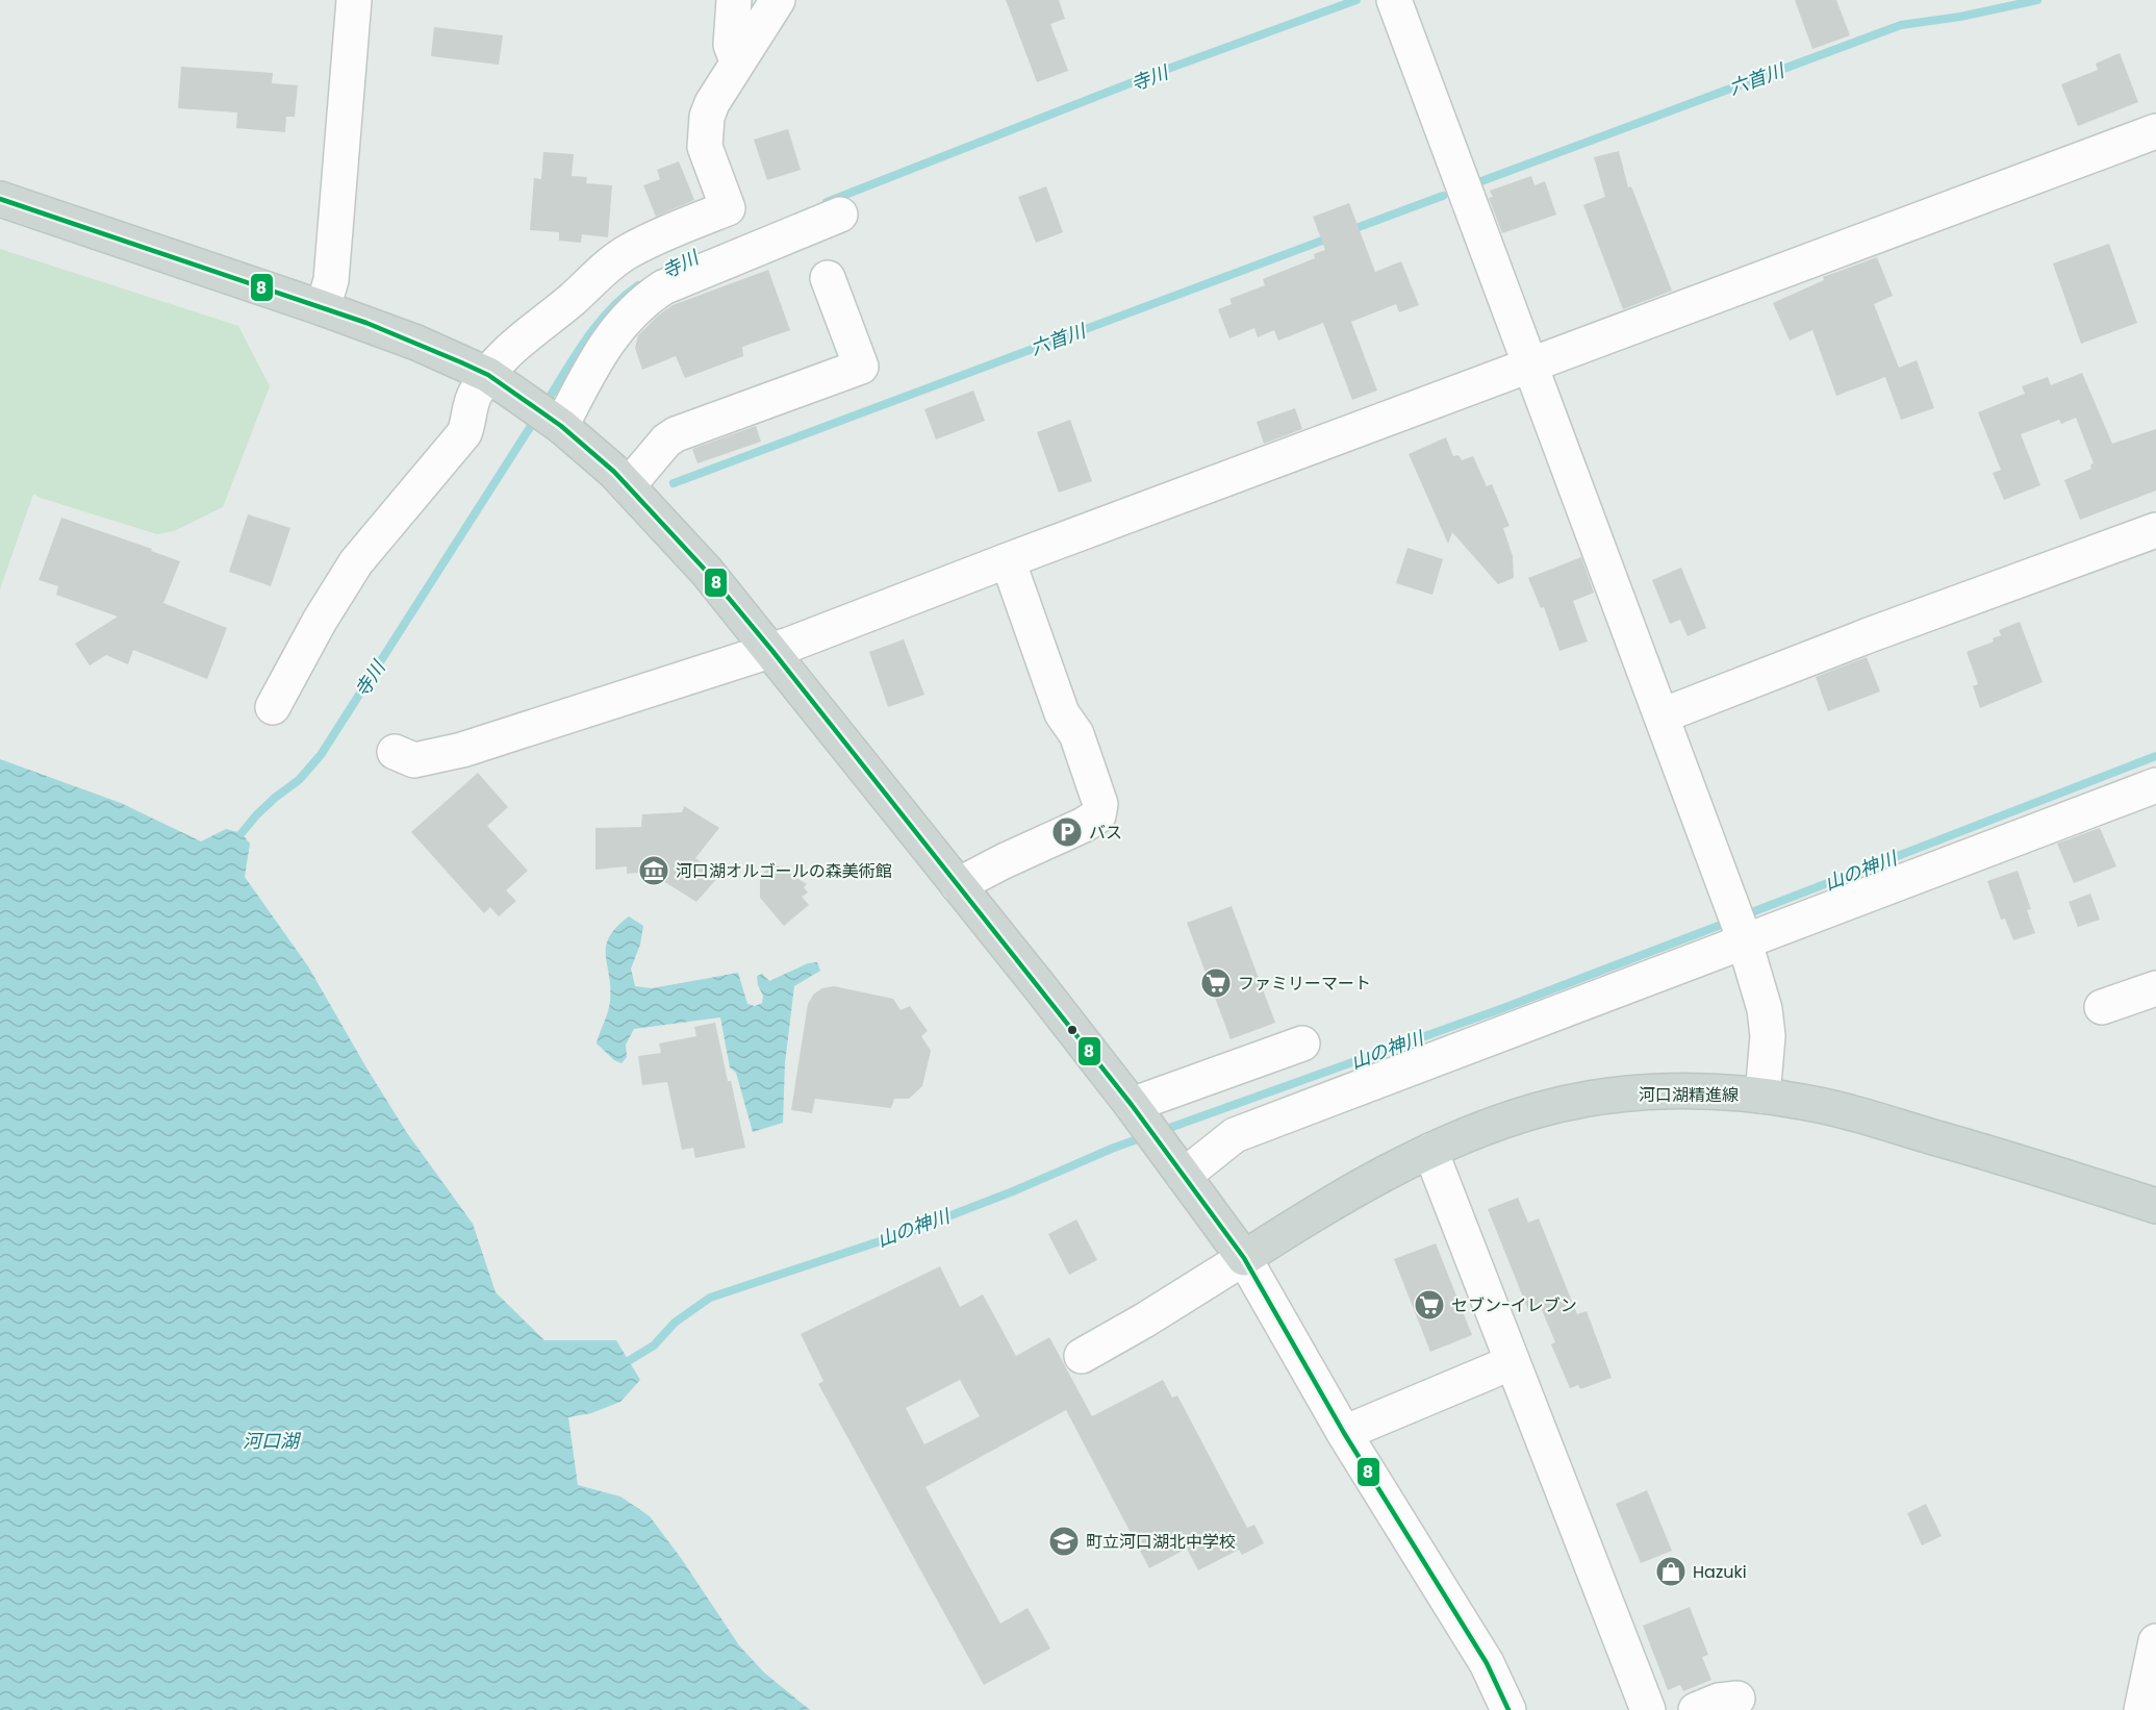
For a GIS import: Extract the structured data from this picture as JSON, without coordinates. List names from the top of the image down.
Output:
{
  "streets": {
    "main road": ["河口湖精進線"]
  },
  "water": [
    "寺川",
    "六首川",
    "山の神川",
    "河口湖"
  ],
  "places": {
    "parking": ["バス"],
    "museum": ["河口湖オルゴールの森美術館"],
    "supermarket": ["ファミリーマート", "セブン-イレブン"],
    "school or university": ["町立河口湖北中学校"],
    "shop": ["Hazuki"]
  },
  "lines": ["transit line 8"]
}
